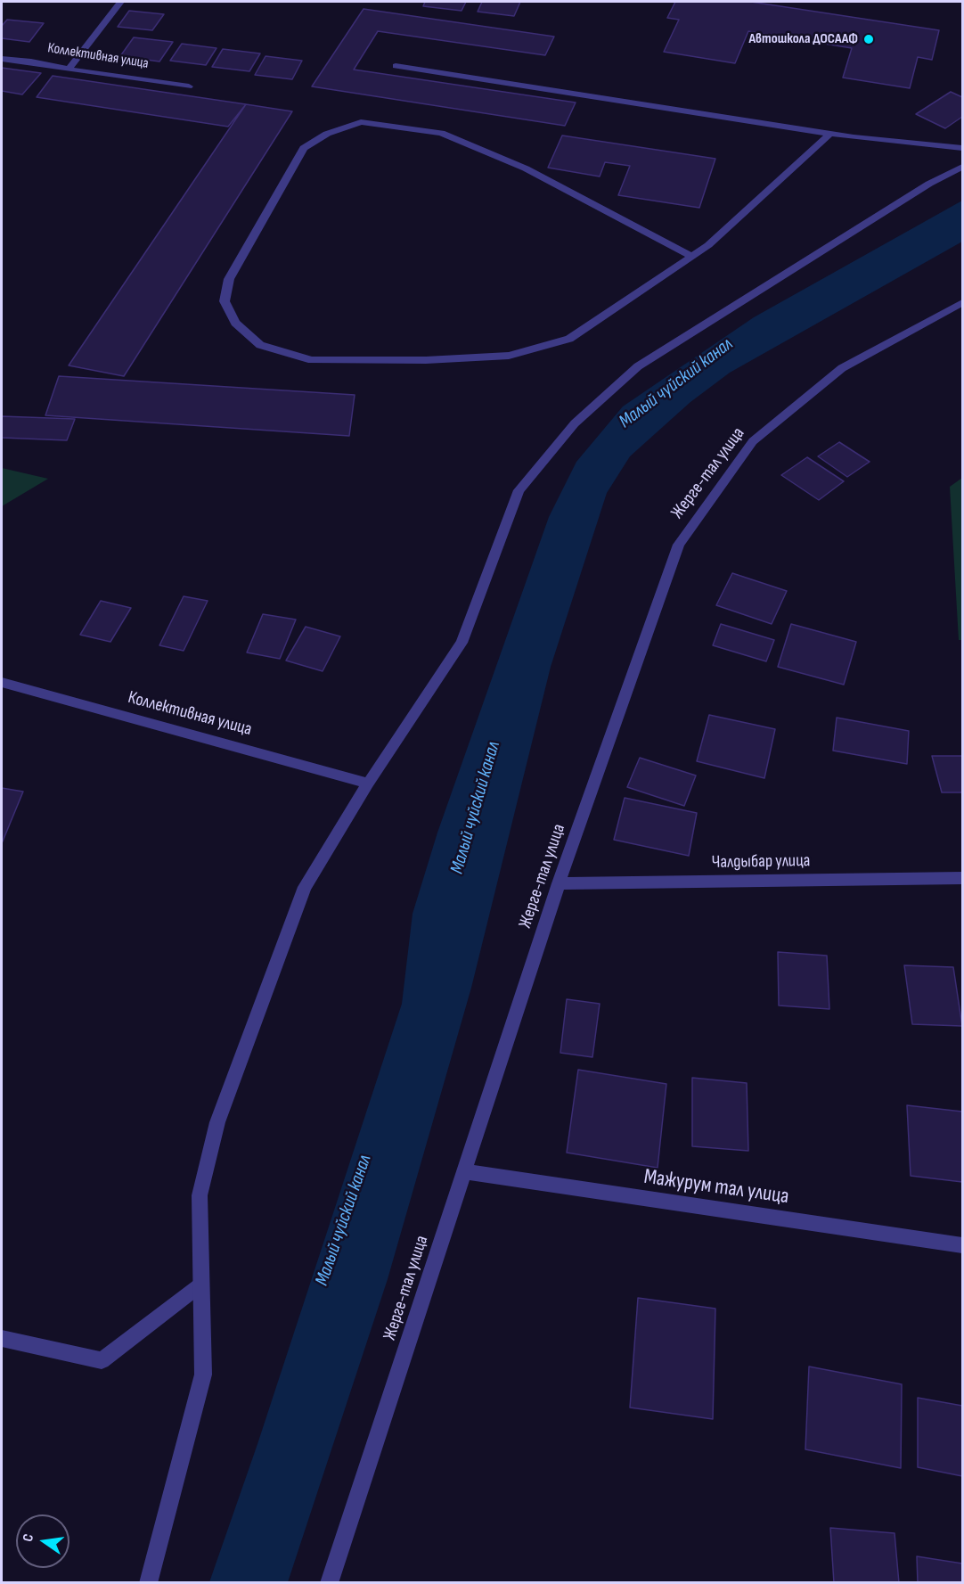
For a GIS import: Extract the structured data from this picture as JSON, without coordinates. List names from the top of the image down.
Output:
{
  "streets": {
    "street": [
      "Коллективная улица",
      "Жерге-тал улица",
      "Чалдыбар улица",
      "Мажурум тал улица"
    ]
  },
  "crossings": [
    ["Жерге-тал улица", "Чалдыбар улица"],
    ["Жерге-тал улица", "Мажурум тал улица"]
  ],
  "water": ["Малый чуйский канал"],
  "places": ["Автошкола ДОСААФ"],
  "north": "left"
}
